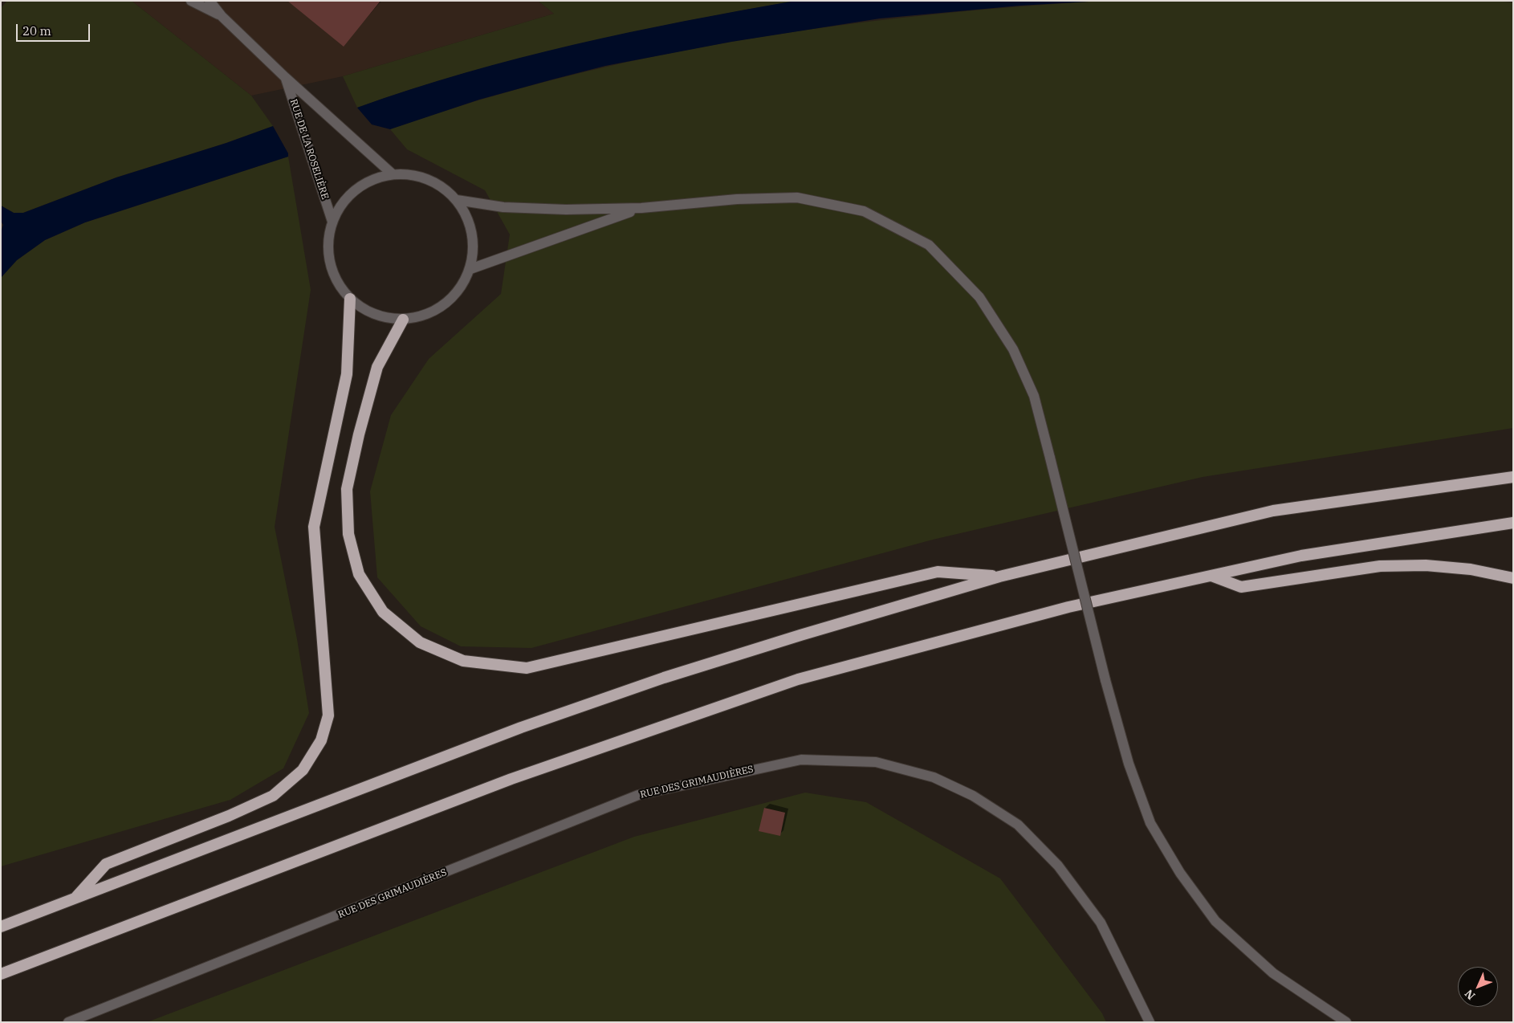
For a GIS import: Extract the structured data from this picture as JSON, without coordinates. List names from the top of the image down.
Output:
{
  "streets": {
    "street": ["RUE DE LA ROSELIÈRE", "RUE DES GRIMAUDIÈRES"]
  },
  "scale_bar": "20 m",
  "north": "bottom left"
}
